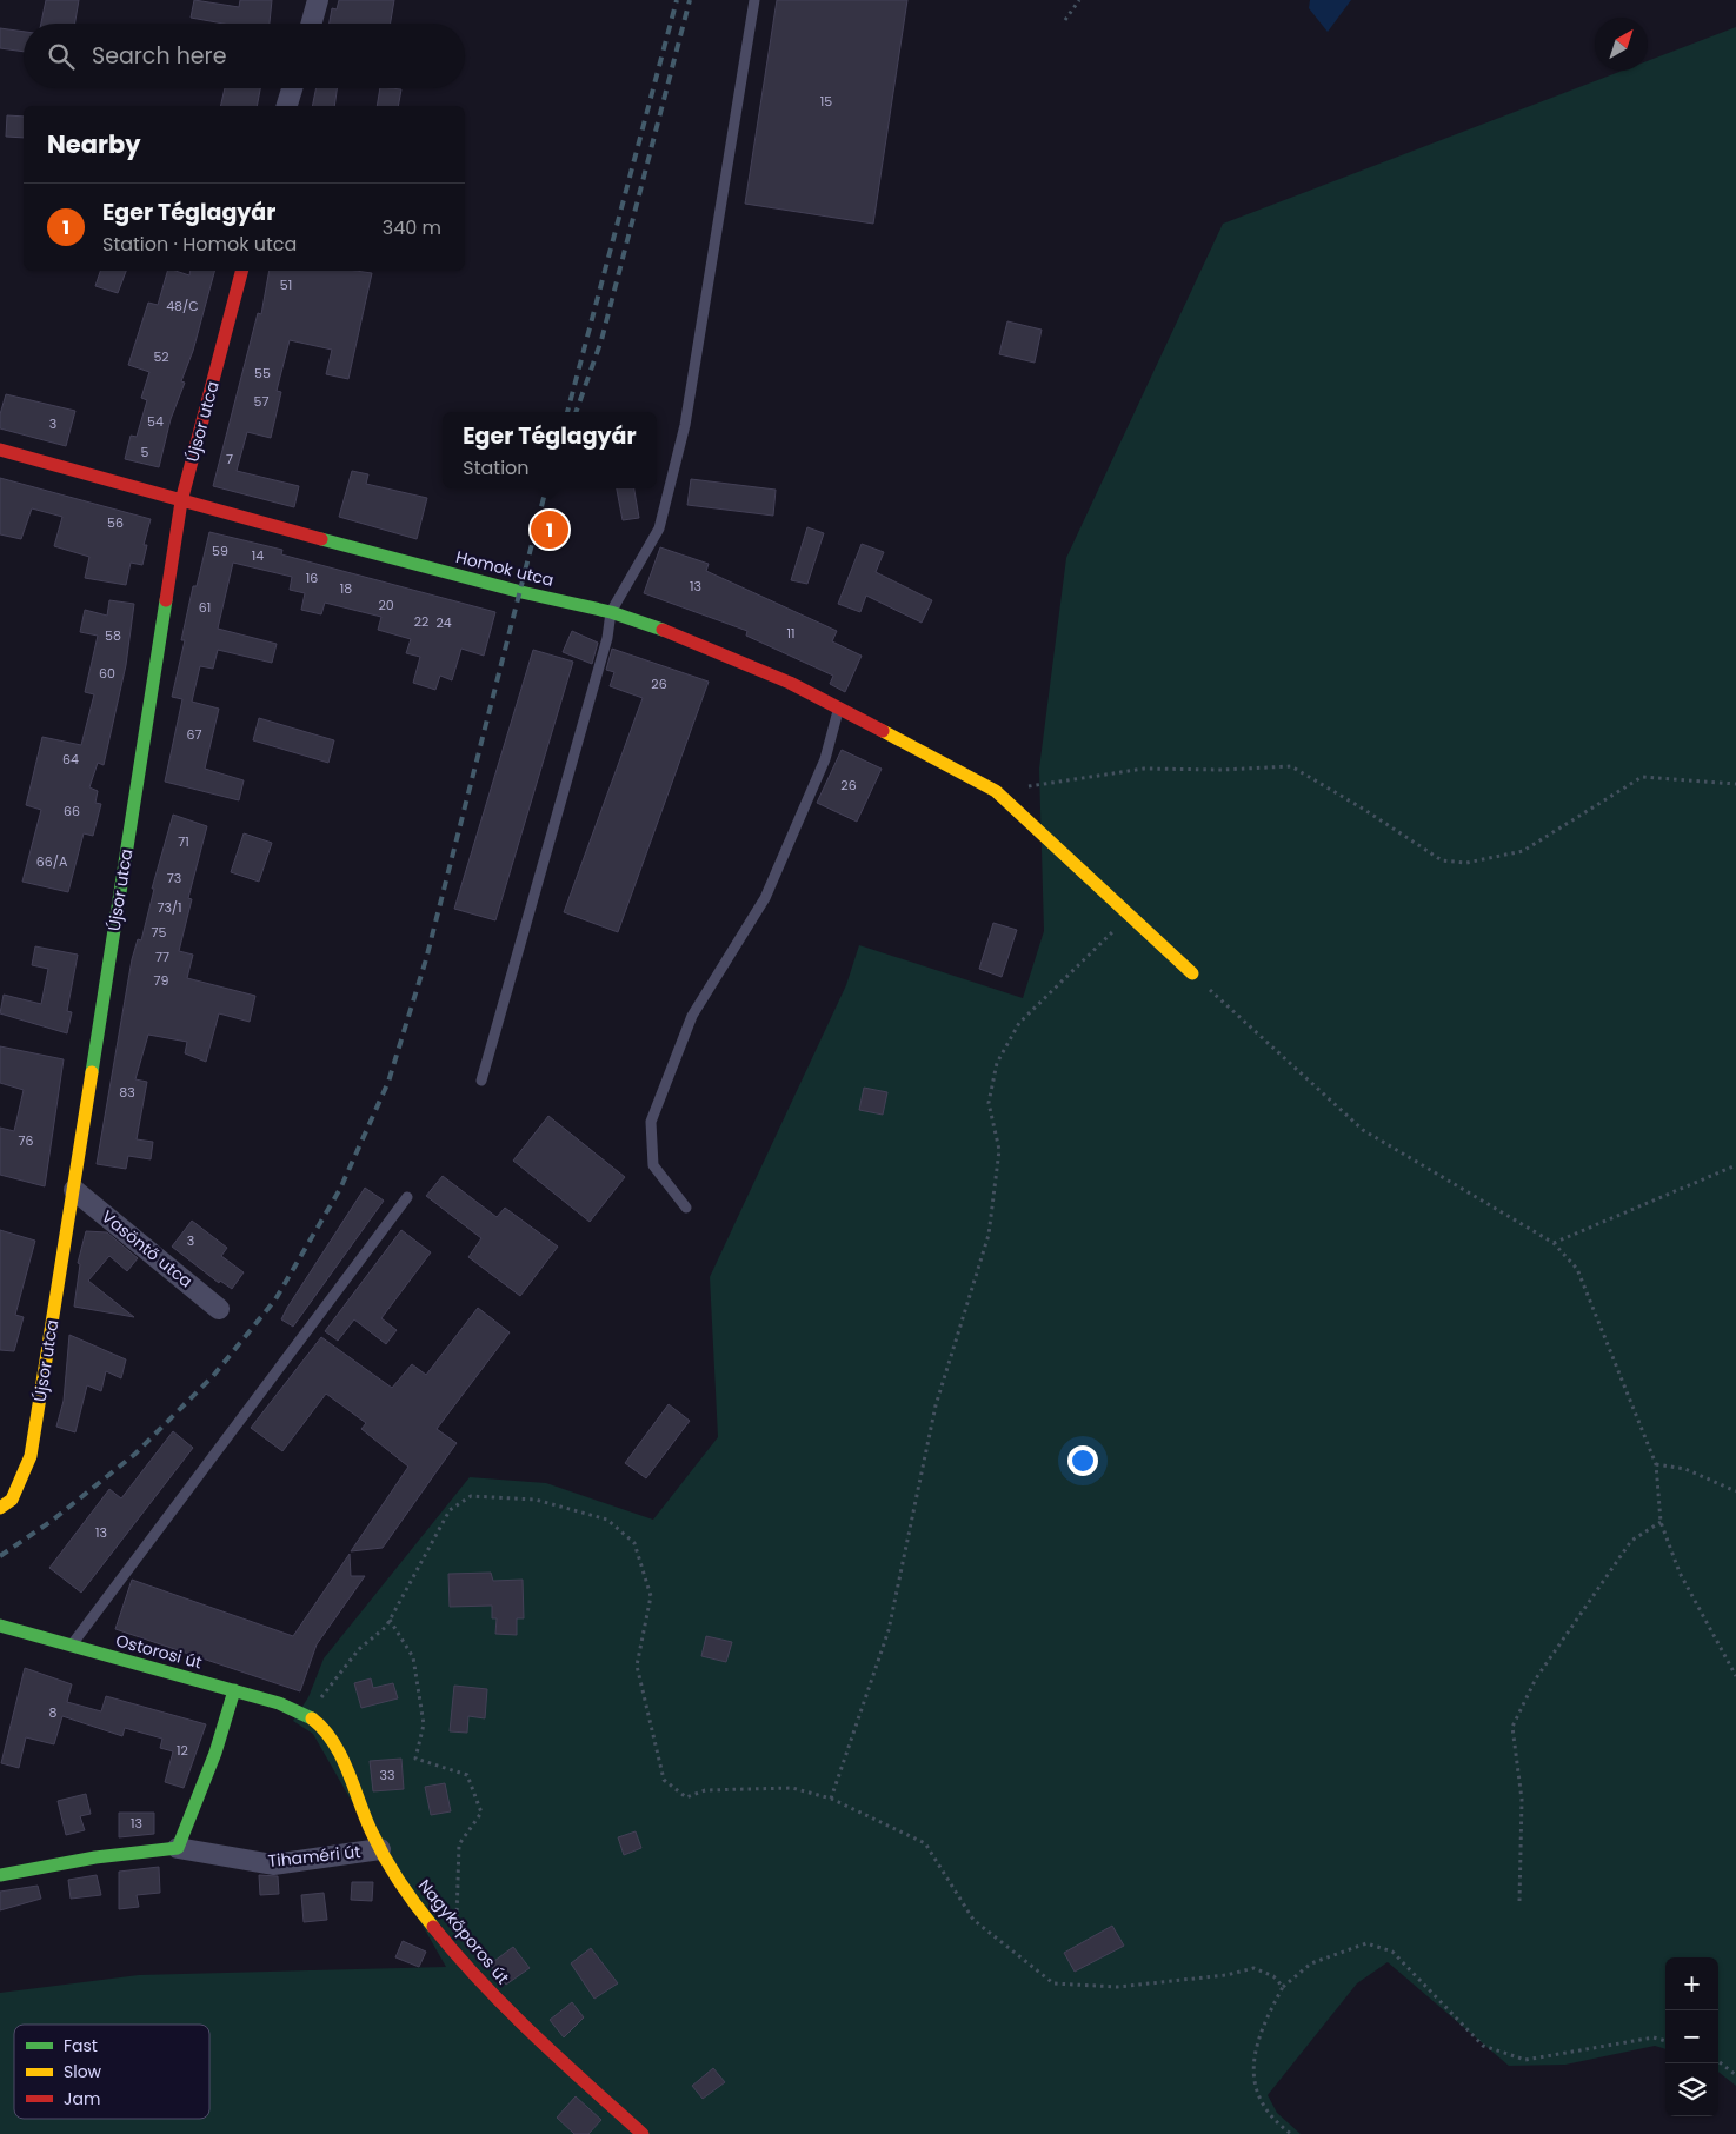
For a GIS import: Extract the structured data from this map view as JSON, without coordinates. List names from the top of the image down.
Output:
{
  "streets": {
    "street": [
      "Újsor utca",
      "Homok utca",
      "Vasöntő utca",
      "Ostorosi út",
      "Tihaméri út",
      "Nagykőporos út"
    ]
  },
  "crossings": [
    ["Újsor utca", "Homok utca"],
    ["Újsor utca", "Vasöntő utca"],
    ["Ostorosi út", "Nagykőporos út"],
    ["Tihaméri út", "Nagykőporos út"]
  ],
  "house_numbers": [
    "15",
    "51",
    "48/C",
    "52",
    "55",
    "57",
    "54",
    "3",
    "5",
    "7",
    "56",
    "59",
    "14",
    "16",
    "13",
    "18",
    "20",
    "61",
    "22",
    "24",
    "11",
    "58",
    "60",
    "26",
    "67",
    "64",
    "26",
    "66",
    "71",
    "66/A",
    "73",
    "73/1",
    "75",
    "77",
    "79",
    "83",
    "76",
    "3",
    "13",
    "8",
    "12",
    "33",
    "13"
  ],
  "legend": ["Fast", "Slow", "Jam"],
  "north": "top right",
  "page": {
    "search": "Search here",
    "heading": "Nearby",
    "list": [
      {
        "mark": "1",
        "name": "Eger Téglagyár",
        "note": "Station · Homok utca",
        "value": "340 m"
      }
    ],
    "popup": ["Eger Téglagyár", "Station"],
    "pins": "1",
    "map_buttons": ["+", "−"]
  }
}
